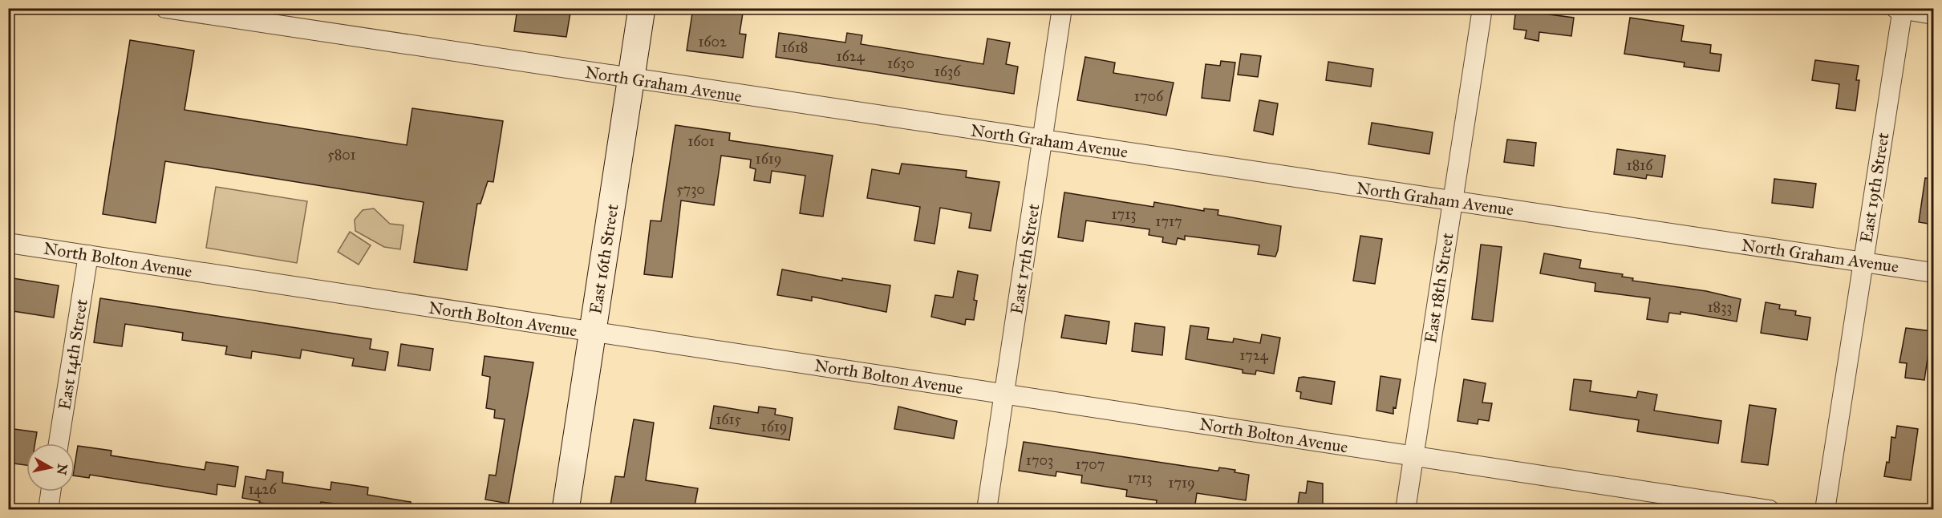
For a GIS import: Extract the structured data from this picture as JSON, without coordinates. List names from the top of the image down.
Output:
{
  "streets": {
    "main road": ["East 16th Street"],
    "street": [
      "North Graham Avenue",
      "East 19th Street",
      "East 17th Street",
      "North Bolton Avenue",
      "East 18th Street",
      "East 14th Street"
    ]
  },
  "crossings": [
    ["North Graham Avenue", "East 19th Street"],
    ["North Graham Avenue", "East 16th Street"],
    ["North Graham Avenue", "East 17th Street"],
    ["North Graham Avenue", "East 18th Street"],
    ["East 16th Street", "North Bolton Avenue"],
    ["East 17th Street", "North Bolton Avenue"],
    ["North Bolton Avenue", "East 18th Street"],
    ["North Bolton Avenue", "East 14th Street"]
  ],
  "house_numbers": [
    "1602",
    "1618",
    "1624",
    "1630",
    "1636",
    "1706",
    "1601",
    "5801",
    "1619",
    "1816",
    "5730",
    "1713",
    "1717",
    "1833",
    "1724",
    "1615",
    "1619",
    "1703",
    "1707",
    "1713",
    "1719",
    "1426"
  ],
  "north": "right"
}
